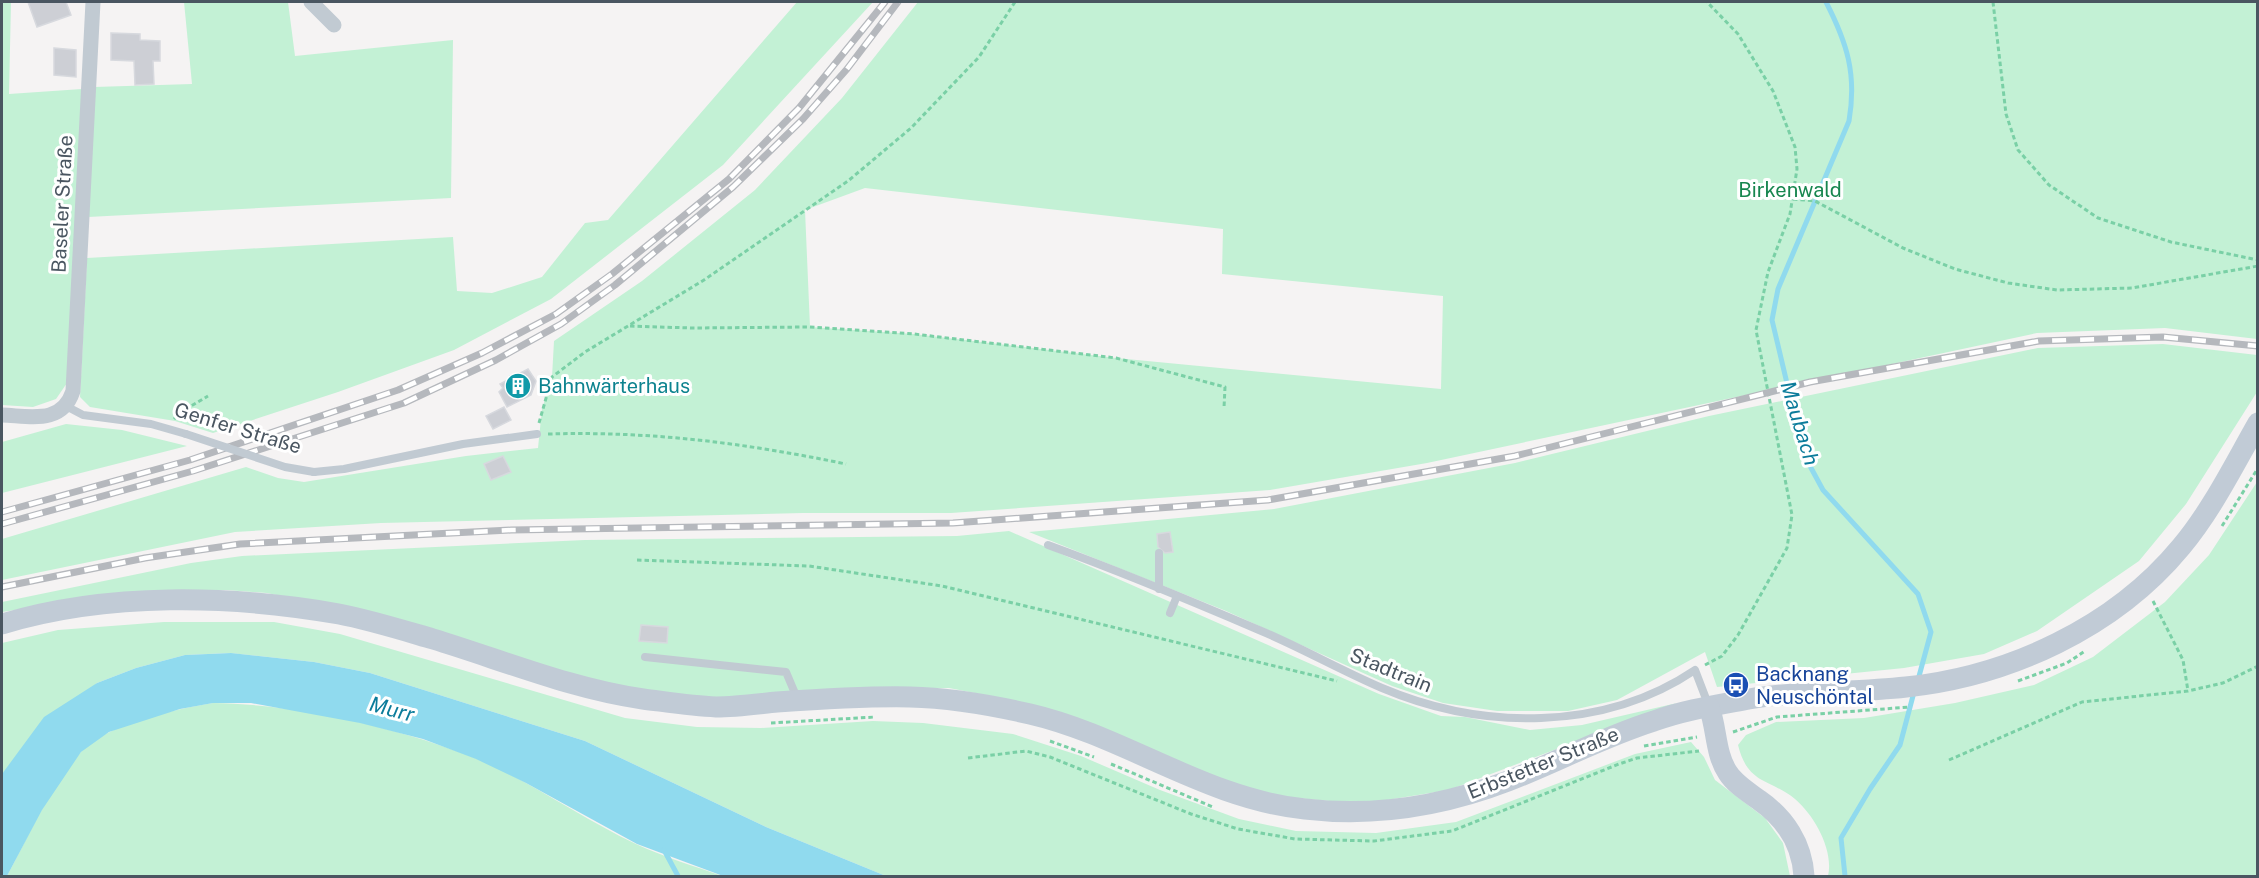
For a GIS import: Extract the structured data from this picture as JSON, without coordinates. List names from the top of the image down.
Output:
{
  "streets": {
    "street": ["Baseler Straße", "Erbstetter Straße"],
    "lane": ["Genfer Straße", "Stadtrain"]
  },
  "crossings": [
    ["Baseler Straße", "Genfer Straße"]
  ],
  "water": ["Maubach", "Murr"],
  "parks": ["Birkenwald"],
  "places": {
    "building": ["Bahnwärterhaus"],
    "bus stop": ["Backnang Neuschöntal"]
  }
}
